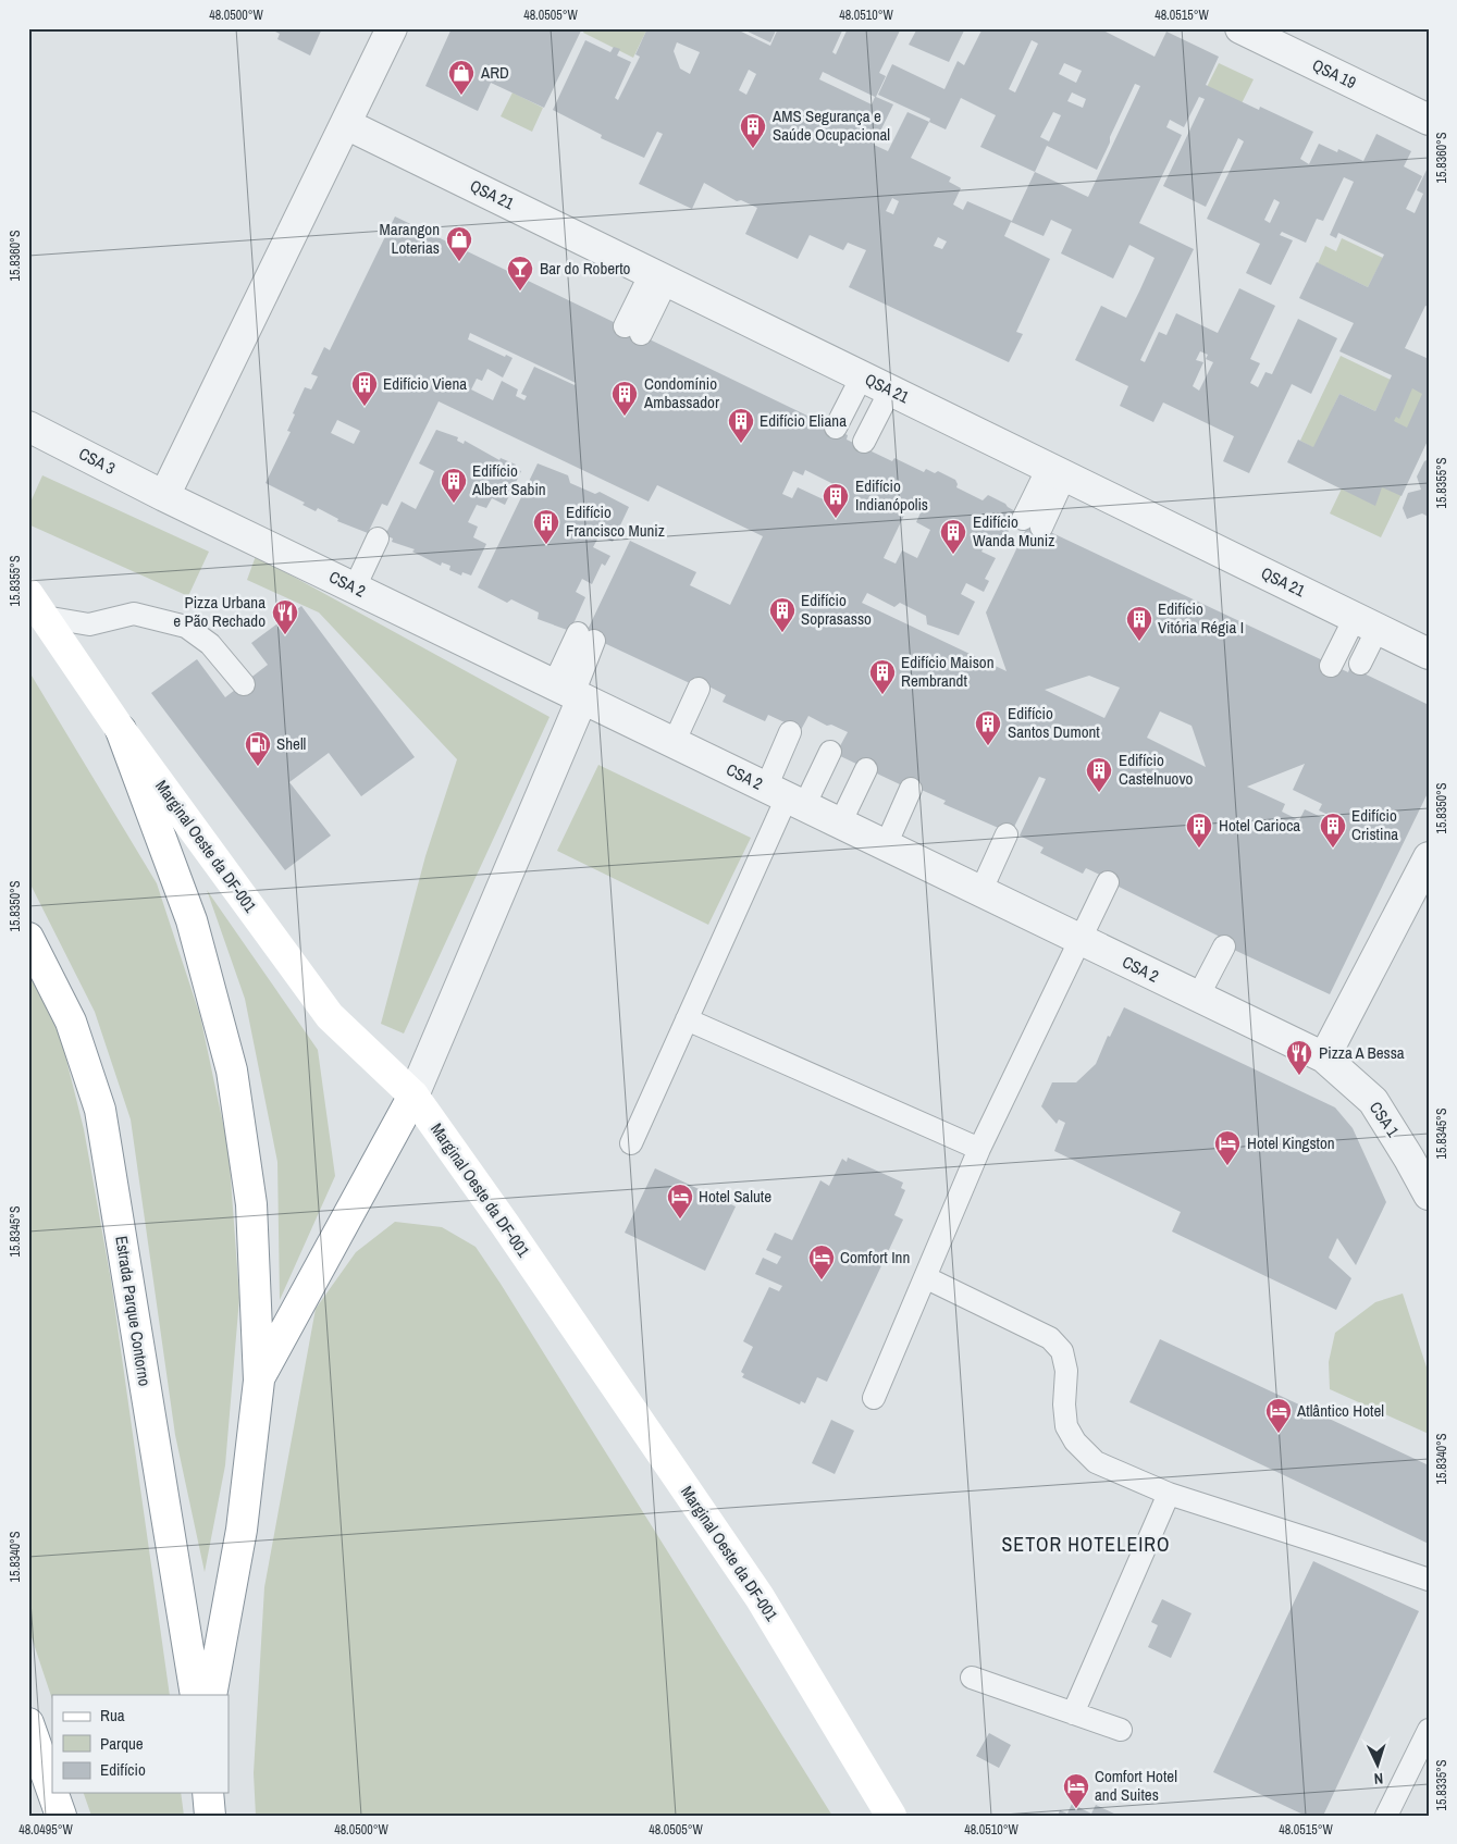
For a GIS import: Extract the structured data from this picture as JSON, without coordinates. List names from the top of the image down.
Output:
{
  "streets": {
    "main road": ["Marginal Oeste da DF-001", "Estrada Parque Contorno"],
    "street": [
      "QSA 19",
      "QSA 21",
      "CSA 3",
      "CSA 2",
      "CSA 1"
    ]
  },
  "crossings": [
    ["CSA 3", "CSA 2"],
    ["CSA 2", "CSA 1"]
  ],
  "districts": ["SETOR HOTELEIRO"],
  "places": {
    "shop": ["ARD", "Marangon Loterias"],
    "building": [
      "AMS Segurança e Saúde Ocupacional",
      "Edifício Viena",
      "Condomínio Ambassador",
      "Edifício Eliana",
      "Edifício Albert Sabin",
      "Edifício Indianópolis",
      "Edifício Francisco Muniz",
      "Edifício Wanda Muniz",
      "Edifício Soprasasso",
      "Edifício Vitória Régia I",
      "Edifício Maison Rembrandt",
      "Edifício Santos Dumont",
      "Edifício Castelnuovo",
      "Hotel Carioca",
      "Edifício Cristina"
    ],
    "bar": ["Bar do Roberto"],
    "restaurant": ["Pizza Urbana e Pão Rechado", "Pizza A Bessa"],
    "fuel station": ["Shell"],
    "hotel": [
      "Hotel Kingston",
      "Hotel Salute",
      "Comfort Inn",
      "Atlântico Hotel",
      "Comfort Hotel and Suites"
    ]
  },
  "legend": ["Rua", "Parque", "Edifício"],
  "north": "bottom",
  "coordinates": [
    "48.0500°W",
    "48.0505°W",
    "48.0510°W",
    "48.0515°W",
    "15.8360°S",
    "15.8355°S",
    "15.8350°S",
    "15.8345°S",
    "15.8340°S",
    "15.8335°S",
    "48.0495°W"
  ]
}
